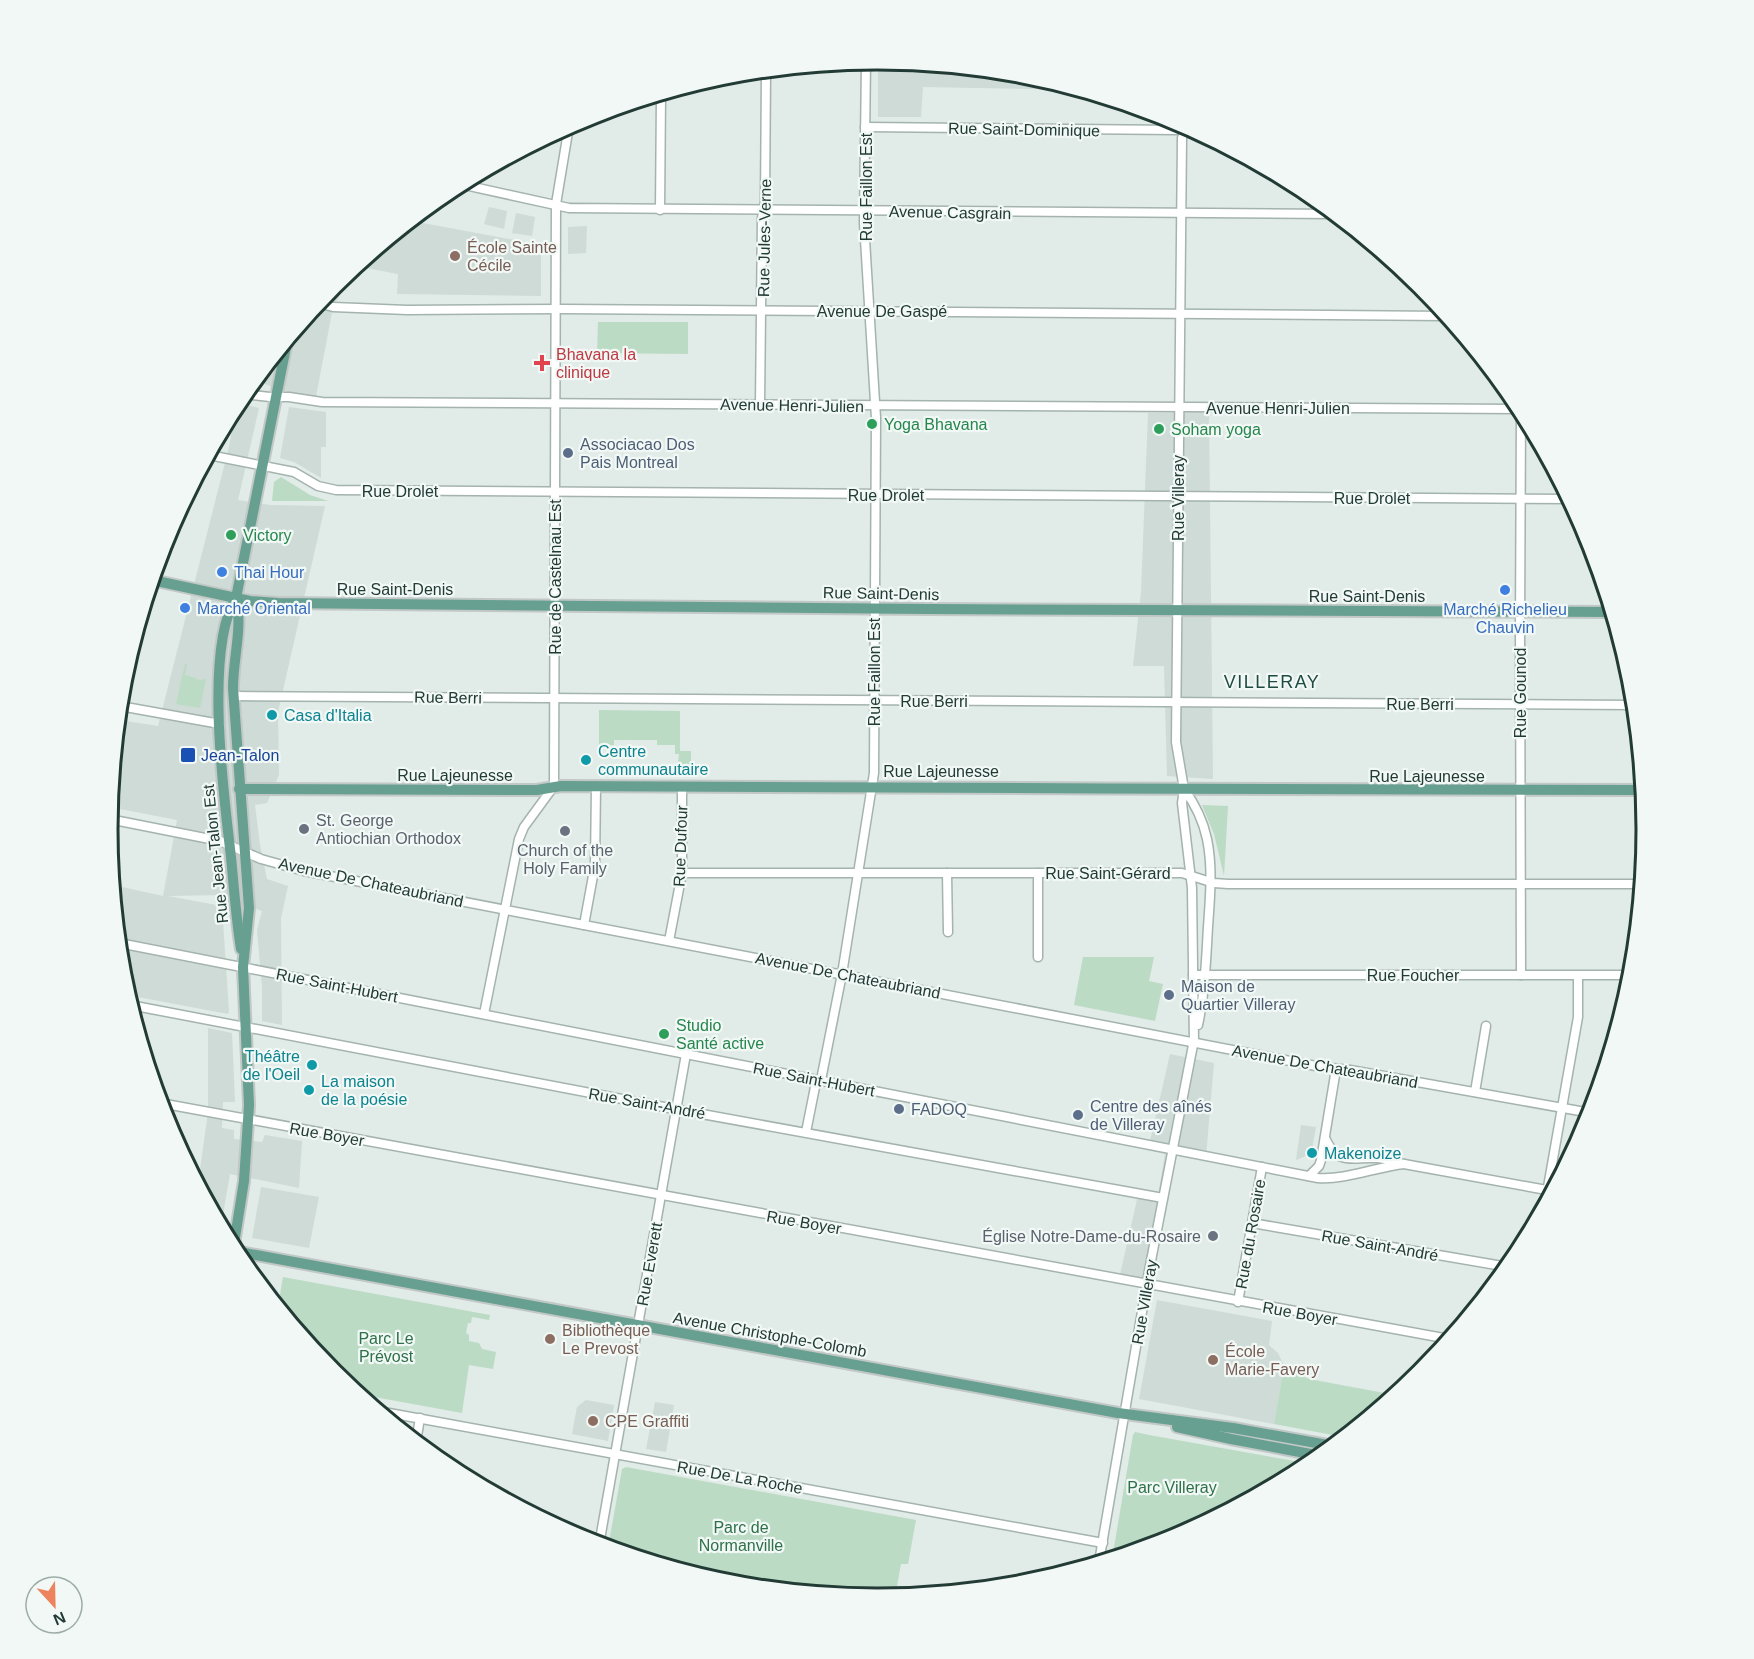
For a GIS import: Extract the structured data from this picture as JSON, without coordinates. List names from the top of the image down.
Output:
{
  "streets": {
    "main road": [
      "Rue Saint-Denis",
      "Rue Lajeunesse",
      "Rue Jean-Talon Est",
      "Avenue Christophe-Colomb"
    ],
    "street": [
      "Rue Saint-Dominique",
      "Rue Faillon Est",
      "Avenue Casgrain",
      "Rue Jules-Verne",
      "Avenue De Gaspé",
      "Avenue Henri-Julien",
      "Rue Drolet",
      "Rue Villeray",
      "Rue de Castelnau Est",
      "Rue Gounod",
      "Rue Berri",
      "Rue Dufour",
      "Rue Saint-Gérard",
      "Avenue De Chateaubriand",
      "Rue Foucher",
      "Rue Saint-Hubert",
      "Rue Saint-André",
      "Rue Boyer",
      "Rue du Rosaire",
      "Rue Everett",
      "Rue De La Roche"
    ]
  },
  "crossings": [
    ["Rue Saint-Dominique", "Rue Faillon Est"],
    ["Rue Faillon Est", "Avenue Casgrain"],
    ["Rue Faillon Est", "Avenue De Gaspé"],
    ["Rue Faillon Est", "Avenue Henri-Julien"],
    ["Rue Faillon Est", "Rue Drolet"],
    ["Rue Faillon Est", "Rue Saint-Denis"],
    ["Rue Faillon Est", "Rue Berri"],
    ["Rue Faillon Est", "Rue Lajeunesse"],
    ["Rue Faillon Est", "Rue Saint-Gérard"],
    ["Rue Faillon Est", "Avenue De Chateaubriand"],
    ["Rue Faillon Est", "Rue Saint-Hubert"],
    ["Rue Faillon Est", "Rue Saint-André"],
    ["Avenue Casgrain", "Rue Jules-Verne"],
    ["Avenue Casgrain", "Rue Villeray"],
    ["Avenue Casgrain", "Rue de Castelnau Est"],
    ["Rue Jules-Verne", "Avenue De Gaspé"],
    ["Rue Jules-Verne", "Avenue Henri-Julien"],
    ["Avenue De Gaspé", "Rue Villeray"],
    ["Avenue De Gaspé", "Rue de Castelnau Est"],
    ["Avenue Henri-Julien", "Rue Villeray"],
    ["Avenue Henri-Julien", "Rue de Castelnau Est"],
    ["Avenue Henri-Julien", "Rue Jean-Talon Est"],
    ["Rue Drolet", "Rue Villeray"],
    ["Rue Drolet", "Rue de Castelnau Est"],
    ["Rue Drolet", "Rue Gounod"],
    ["Rue Drolet", "Rue Jean-Talon Est"],
    ["Rue Villeray", "Rue Saint-Denis"],
    ["Rue Villeray", "Rue Berri"],
    ["Rue Villeray", "Rue Lajeunesse"],
    ["Rue Villeray", "Rue Saint-Gérard"],
    ["Rue Villeray", "Avenue De Chateaubriand"],
    ["Rue Villeray", "Rue Foucher"],
    ["Rue Villeray", "Rue Saint-Hubert"],
    ["Rue Villeray", "Rue Saint-André"],
    ["Rue Villeray", "Rue Boyer"],
    ["Rue Villeray", "Avenue Christophe-Colomb"],
    ["Rue Villeray", "Rue De La Roche"],
    ["Rue de Castelnau Est", "Rue Saint-Denis"],
    ["Rue de Castelnau Est", "Rue Berri"],
    ["Rue de Castelnau Est", "Rue Lajeunesse"],
    ["Rue Saint-Denis", "Rue Gounod"],
    ["Rue Saint-Denis", "Rue Jean-Talon Est"],
    ["Rue Gounod", "Rue Berri"],
    ["Rue Gounod", "Rue Lajeunesse"],
    ["Rue Gounod", "Rue Saint-Gérard"],
    ["Rue Gounod", "Rue Foucher"],
    ["Rue Berri", "Rue Jean-Talon Est"],
    ["Rue Lajeunesse", "Rue Dufour"],
    ["Rue Lajeunesse", "Rue Jean-Talon Est"],
    ["Rue Dufour", "Rue Saint-Gérard"],
    ["Rue Dufour", "Avenue De Chateaubriand"],
    ["Rue Jean-Talon Est", "Avenue De Chateaubriand"],
    ["Rue Jean-Talon Est", "Rue Saint-Hubert"],
    ["Rue Jean-Talon Est", "Rue Saint-André"],
    ["Rue Jean-Talon Est", "Rue Boyer"],
    ["Rue Saint-Hubert", "Rue du Rosaire"],
    ["Rue Saint-Hubert", "Rue Everett"],
    ["Rue Saint-André", "Rue du Rosaire"],
    ["Rue Saint-André", "Rue Everett"],
    ["Rue Boyer", "Rue du Rosaire"],
    ["Rue Boyer", "Rue Everett"],
    ["Rue Everett", "Avenue Christophe-Colomb"],
    ["Rue Everett", "Rue De La Roche"]
  ],
  "districts": ["VILLERAY"],
  "parks": ["Parc Le Prévost", "Parc Villeray", "Parc de Normanville"],
  "places": {
    "other": [
      "École Sainte Cécile",
      "Yoga Bhavana",
      "Soham yoga",
      "Associacao Dos Pais Montreal",
      "Victory",
      "Thai Hour",
      "Marché Richelieu Chauvin",
      "Marché Oriental",
      "Casa d'Italia",
      "Centre communautaire",
      "St. George Antiochian Orthodox",
      "Church of the Holy Family",
      "Maison de Quartier Villeray",
      "Studio Santé active",
      "Théâtre de l'Oeil",
      "La maison de la poésie",
      "FADOQ",
      "Centre des aînés de Villeray",
      "Makenoize",
      "Église Notre-Dame-du-Rosaire",
      "Bibliothèque Le Prevost",
      "École Marie-Favery",
      "CPE Graffiti"
    ],
    "health": ["Bhavana la clinique"],
    "transit": ["Jean-Talon"]
  },
  "north": "bottom"
}
